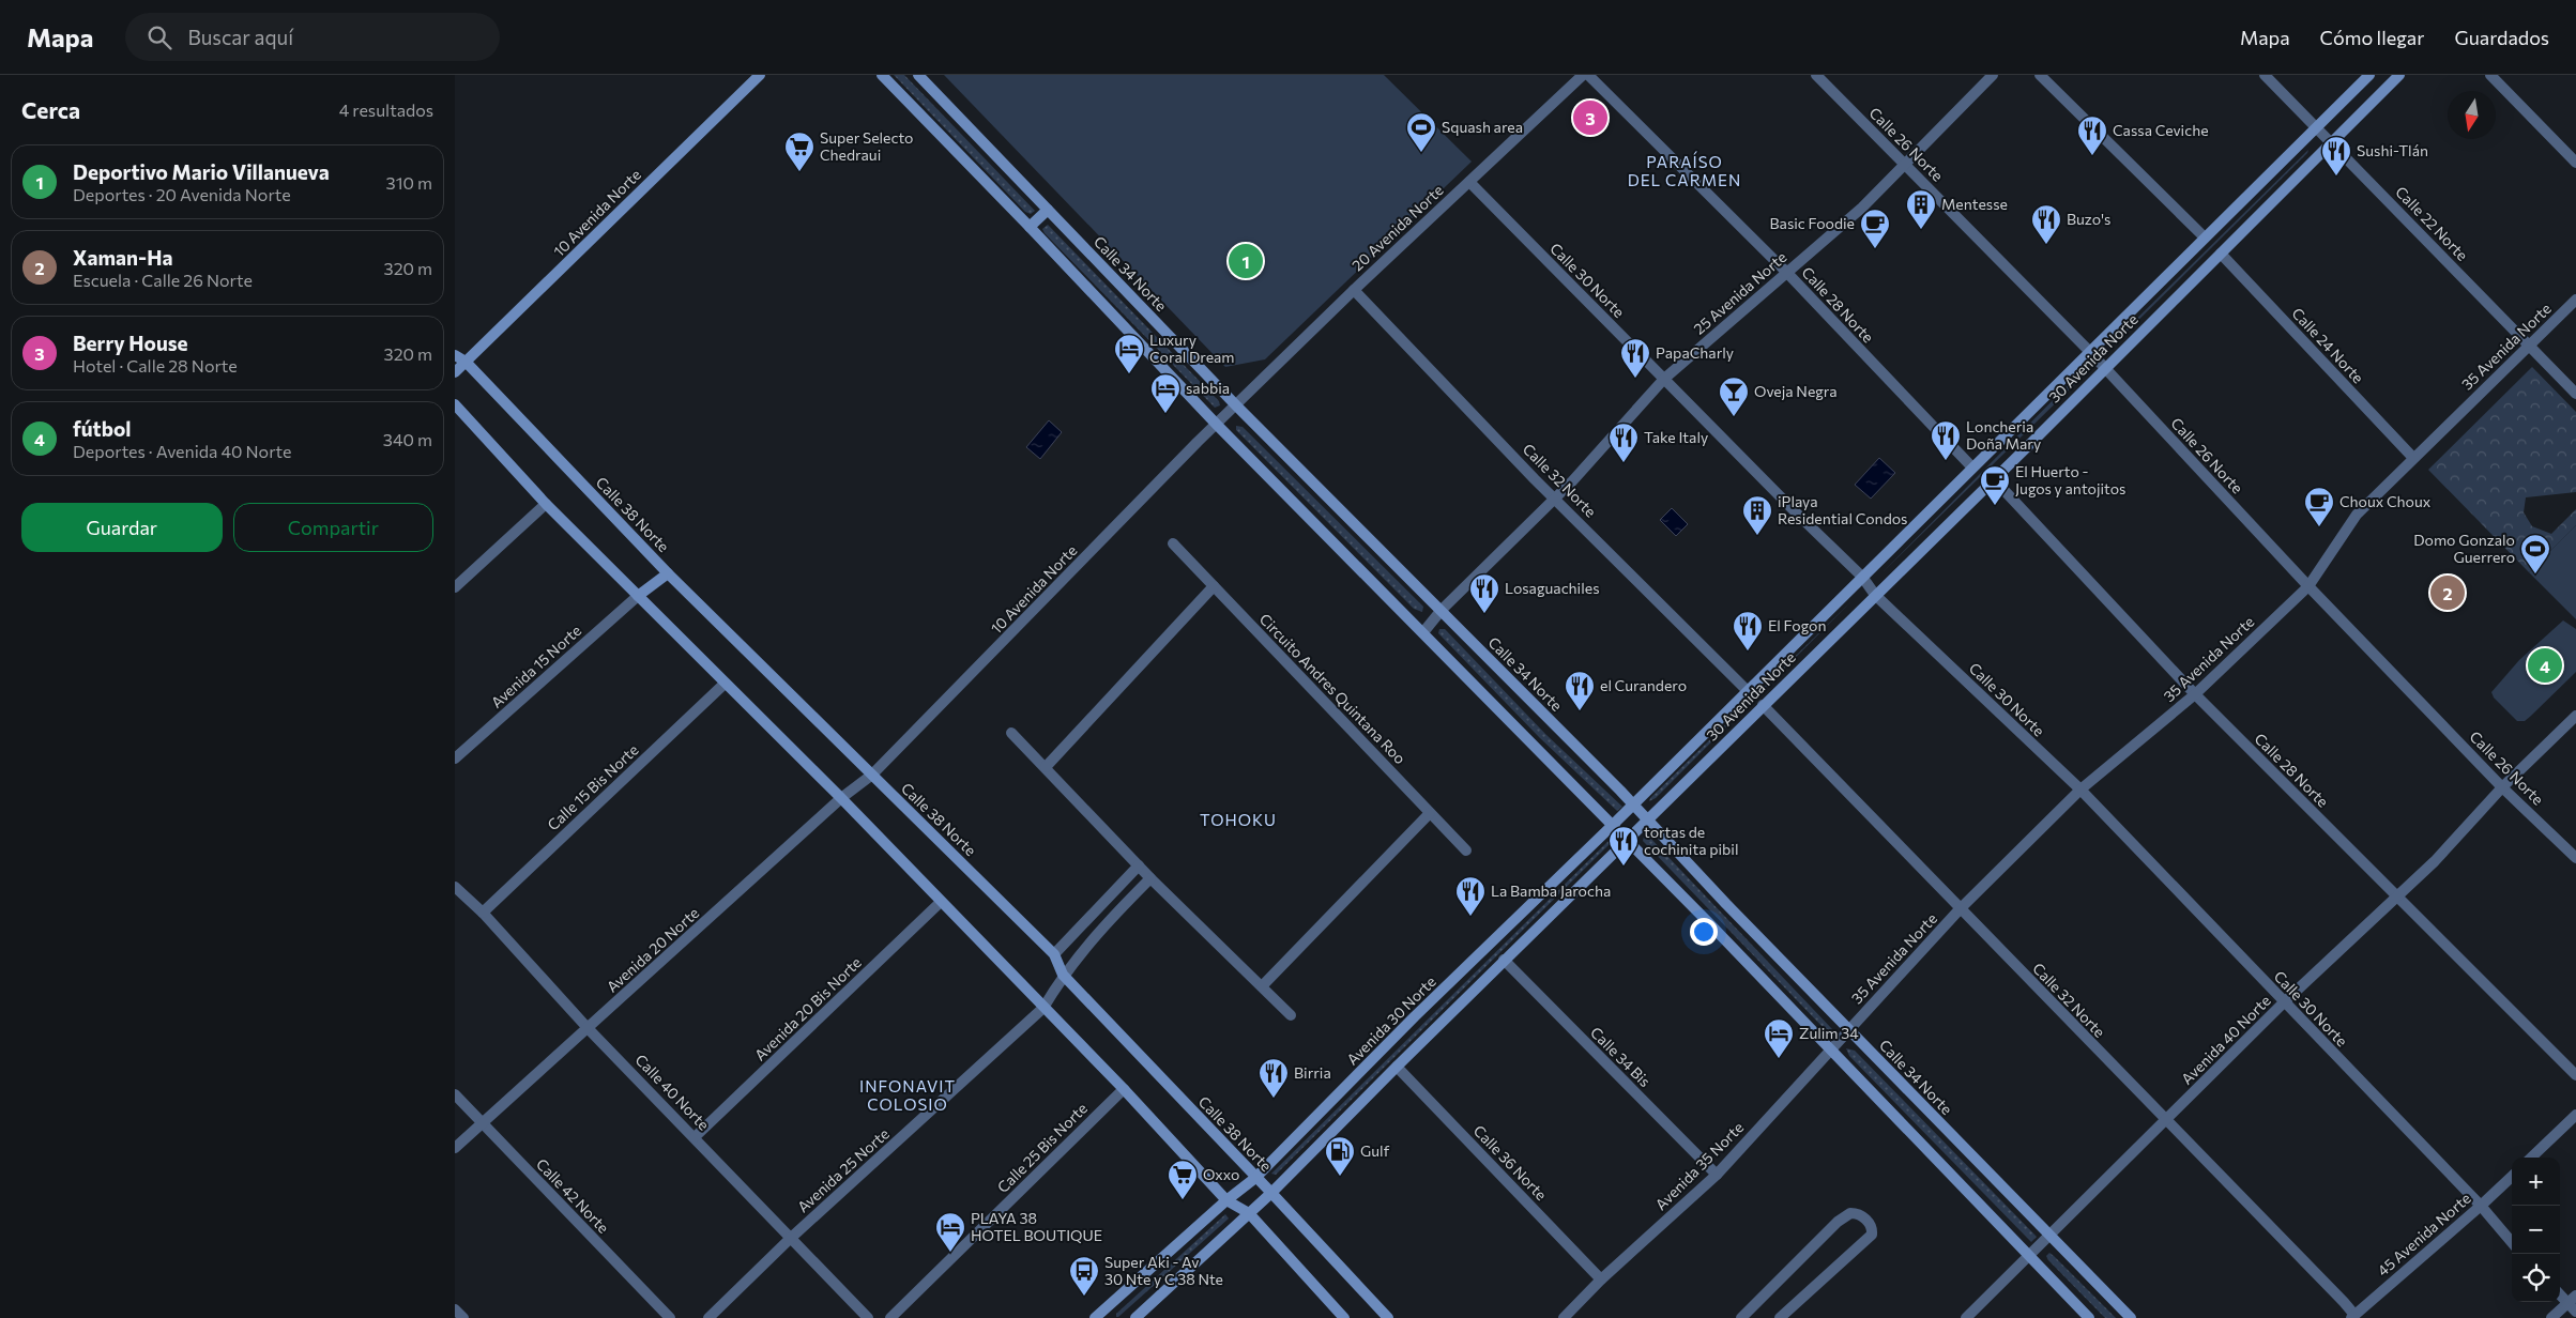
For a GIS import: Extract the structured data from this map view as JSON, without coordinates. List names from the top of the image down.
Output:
{
  "streets": {
    "main road": [
      "10 Avenida Norte",
      "Calle 34 Norte",
      "30 Avenida Norte",
      "Calle 38 Norte",
      "Avenida 30 Norte"
    ],
    "street": [
      "Calle 26 Norte",
      "Calle 22 Norte",
      "20 Avenida Norte",
      "Calle 30 Norte",
      "25 Avenida Norte",
      "Calle 28 Norte",
      "Calle 24 Norte",
      "35 Avenida Norte",
      "Calle 32 Norte",
      "Avenida 15 Norte",
      "Circuito Andres Quintana Roo",
      "Calle 15 Bis Norte",
      "Avenida 20 Norte",
      "Avenida 20 Bis Norte",
      "Avenida 40 Norte",
      "Calle 34 Bis",
      "Calle 40 Norte",
      "Calle 25 Bis Norte",
      "Calle 36 Norte",
      "Avenida 35 Norte",
      "Avenida 25 Norte",
      "Calle 42 Norte",
      "45 Avenida Norte"
    ]
  },
  "crossings": [
    ["Calle 26 Norte", "25 Avenida Norte"],
    ["Calle 26 Norte", "35 Avenida Norte"],
    ["Calle 26 Norte", "30 Avenida Norte"],
    ["Calle 26 Norte", "Avenida 40 Norte"],
    ["10 Avenida Norte", "Calle 38 Norte"],
    ["10 Avenida Norte", "Avenida 20 Norte"],
    ["Calle 22 Norte", "35 Avenida Norte"],
    ["Calle 22 Norte", "30 Avenida Norte"],
    ["20 Avenida Norte", "Calle 34 Norte"],
    ["20 Avenida Norte", "Calle 30 Norte"],
    ["20 Avenida Norte", "Calle 32 Norte"],
    ["Calle 34 Norte", "25 Avenida Norte"],
    ["Calle 34 Norte", "35 Avenida Norte"],
    ["Calle 34 Norte", "30 Avenida Norte"],
    ["Calle 34 Norte", "Avenida 30 Norte"],
    ["Calle 34 Norte", "Avenida 40 Norte"],
    ["Calle 34 Norte", "Avenida 35 Norte"],
    ["Calle 30 Norte", "25 Avenida Norte"],
    ["Calle 30 Norte", "35 Avenida Norte"],
    ["Calle 30 Norte", "30 Avenida Norte"],
    ["Calle 30 Norte", "Avenida 40 Norte"],
    ["Calle 30 Norte", "45 Avenida Norte"],
    ["25 Avenida Norte", "Calle 28 Norte"],
    ["25 Avenida Norte", "Calle 32 Norte"],
    ["Calle 28 Norte", "35 Avenida Norte"],
    ["Calle 28 Norte", "30 Avenida Norte"],
    ["Calle 28 Norte", "Avenida 40 Norte"],
    ["Calle 24 Norte", "35 Avenida Norte"],
    ["Calle 24 Norte", "30 Avenida Norte"],
    ["35 Avenida Norte", "Calle 32 Norte"],
    ["35 Avenida Norte", "Avenida 35 Norte"],
    ["30 Avenida Norte", "Calle 32 Norte"],
    ["30 Avenida Norte", "Avenida 30 Norte"],
    ["Calle 32 Norte", "Avenida 40 Norte"],
    ["Calle 32 Norte", "45 Avenida Norte"],
    ["Calle 38 Norte", "Avenida 20 Norte"],
    ["Calle 38 Norte", "Avenida 30 Norte"],
    ["Calle 38 Norte", "Avenida 25 Norte"],
    ["Calle 15 Bis Norte", "Calle 40 Norte"],
    ["Avenida 20 Norte", "Calle 40 Norte"],
    ["Avenida 20 Norte", "Calle 42 Norte"],
    ["Avenida 20 Bis Norte", "Calle 40 Norte"],
    ["Calle 34 Bis", "Avenida 35 Norte"],
    ["Calle 40 Norte", "Avenida 25 Norte"],
    ["Calle 36 Norte", "Avenida 35 Norte"]
  ],
  "districts": ["PARAÍSO DEL CARMEN", "TOHOKU", "INFONAVIT COLOSIO"],
  "places": {
    "sports": ["Squash area", "Domo Gonzalo Guerrero"],
    "restaurant": [
      "Cassa Ceviche",
      "Sushi-Tlán",
      "Buzo's",
      "PapaCharly",
      "Loncheria Doña Mary",
      "Take Italy",
      "Losaguachiles",
      "El Fogon",
      "el Curandero",
      "tortas de cochinita pibil",
      "La Bamba Jarocha",
      "Birria"
    ],
    "supermarket": ["Super Selecto Chedraui", "Oxxo"],
    "building": ["Mentesse", "iPlaya Residential Condos"],
    "cafe": ["Basic Foodie", "El Huerto - Jugos y antojitos", "Choux Choux"],
    "hotel": [
      "Luxury Coral Dream",
      "sabbia",
      "Zulim 34",
      "PLAYA 38 HOTEL BOUTIQUE"
    ],
    "bar": ["Oveja Negra"],
    "fuel station": ["Gulf"],
    "bus stop": ["Super Aki - Av 30 Nte y C 38 Nte"]
  },
  "north": "bottom",
  "page": {
    "header": "Mapa",
    "search": "Buscar aquí",
    "nav": ["Mapa", "Cómo llegar", "Guardados"],
    "heading": ["Cerca", "4 resultados"],
    "pins": [
      "3",
      "1",
      "2",
      "4"
    ],
    "list": [
      {
        "mark": "1",
        "name": "Deportivo Mario Villanueva",
        "note": "Deportes · 20 Avenida Norte",
        "value": "310 m"
      },
      {
        "mark": "2",
        "name": "Xaman-Ha",
        "note": "Escuela · Calle 26 Norte",
        "value": "320 m"
      },
      {
        "mark": "3",
        "name": "Berry House",
        "note": "Hotel · Calle 28 Norte",
        "value": "320 m"
      },
      {
        "mark": "4",
        "name": "fútbol",
        "note": "Deportes · Avenida 40 Norte",
        "value": "340 m"
      }
    ],
    "buttons": ["Guardar", "Compartir"],
    "map_buttons": ["+", "−"]
  }
}
